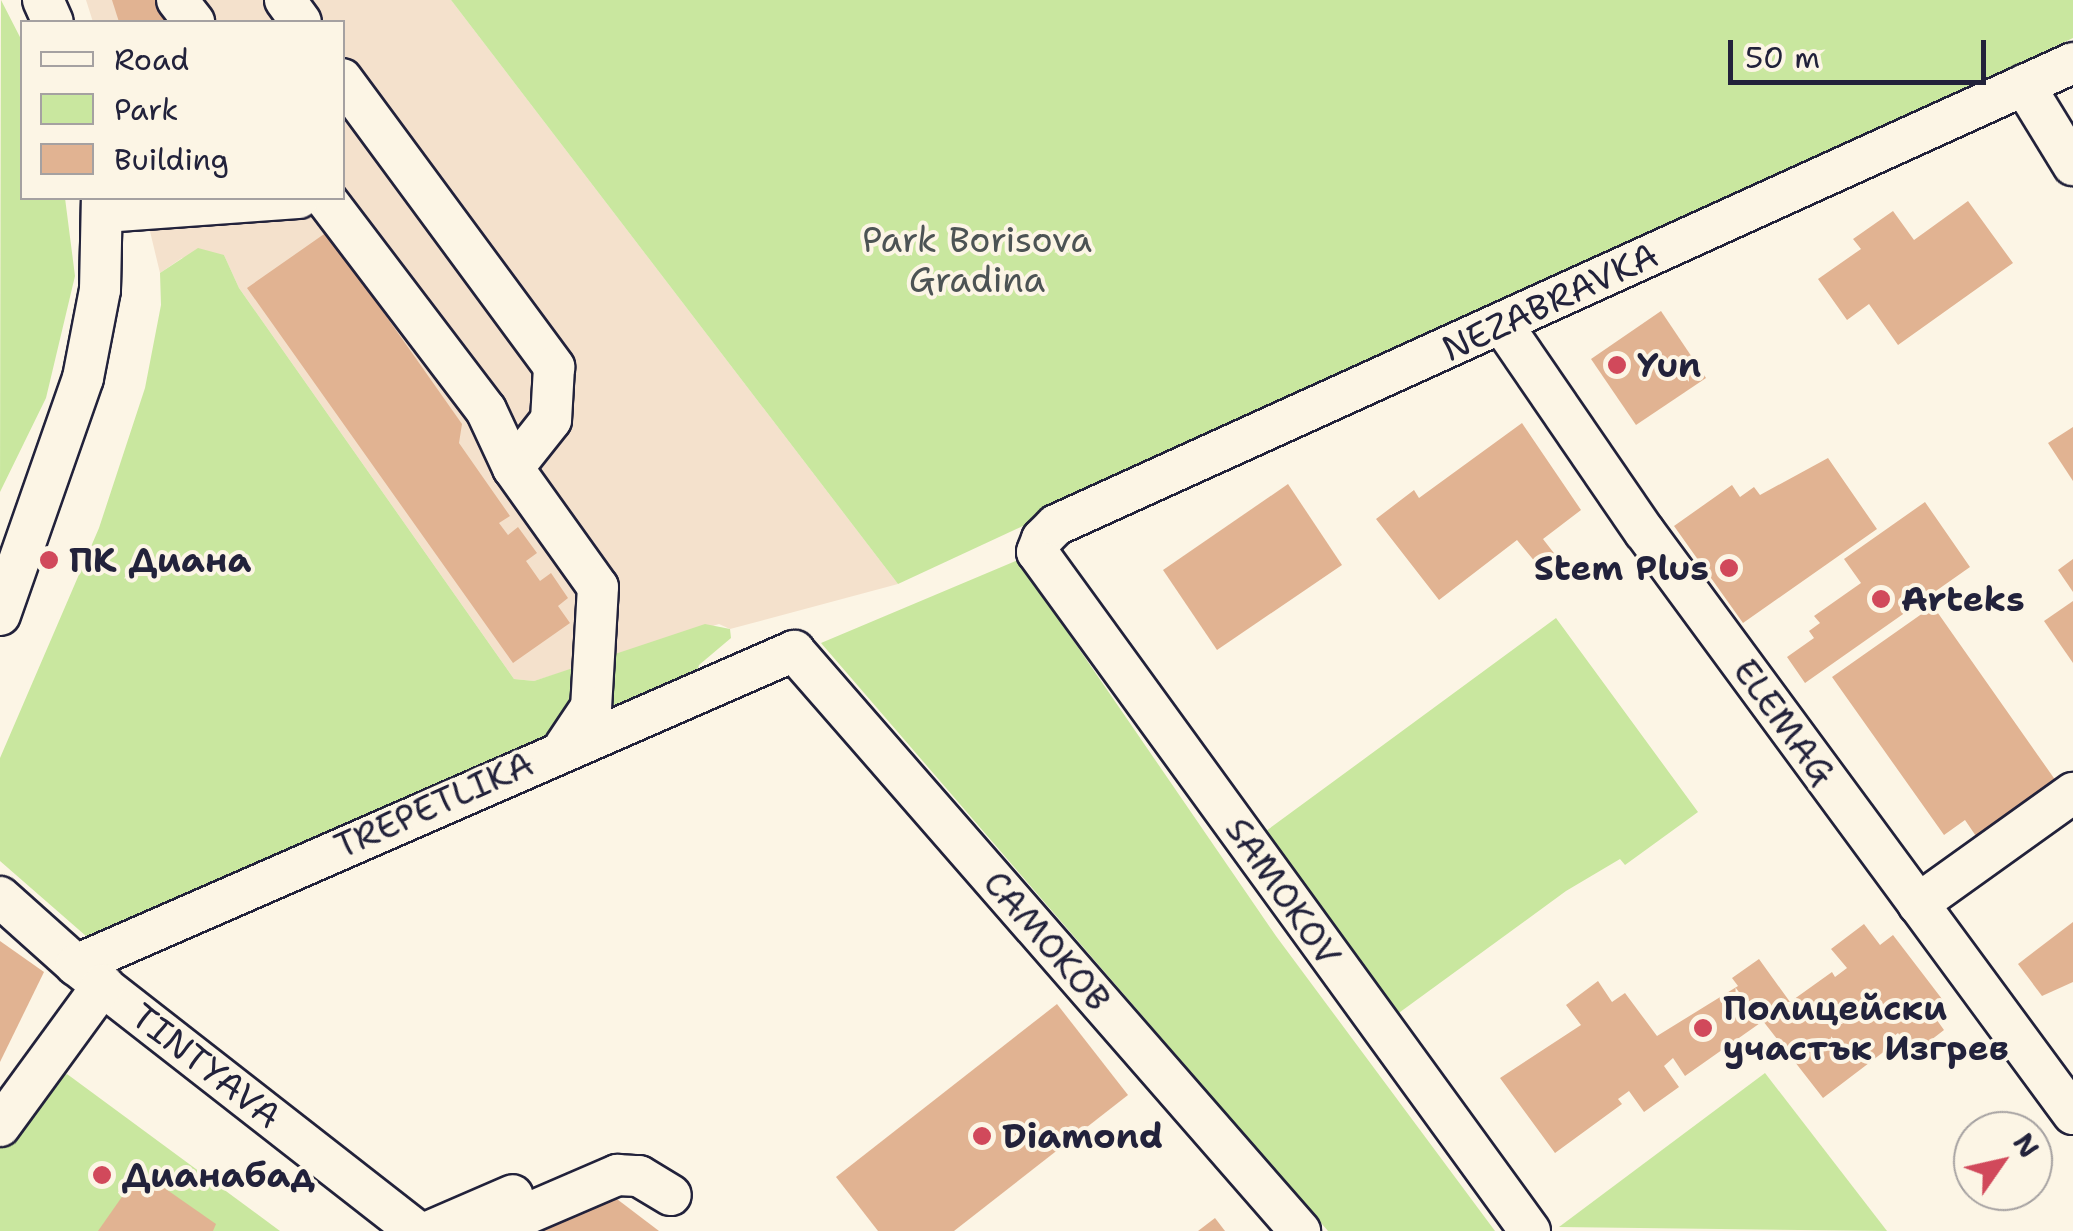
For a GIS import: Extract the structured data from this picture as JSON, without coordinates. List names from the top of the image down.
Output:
{
  "streets": {
    "street": [
      "NEZABRAVKA",
      "ELEMAG",
      "TREPETLIKA",
      "SAMOKOV",
      "САМОКОВ",
      "TINTYAVA"
    ]
  },
  "crossings": [
    ["NEZABRAVKA", "ELEMAG"],
    ["NEZABRAVKA", "SAMOKOV"],
    ["TREPETLIKA", "САМОКОВ"],
    ["TREPETLIKA", "TINTYAVA"]
  ],
  "parks": ["Park Borisova Gradina"],
  "places": [
    "Yun",
    "ПК Диана",
    "Stem Plus",
    "Arteks",
    "Полицейски участък Изгрев",
    "Diamond",
    "Дианабад"
  ],
  "legend": ["Road", "Park", "Building"],
  "scale_bar": "50 m",
  "north": "top right"
}
